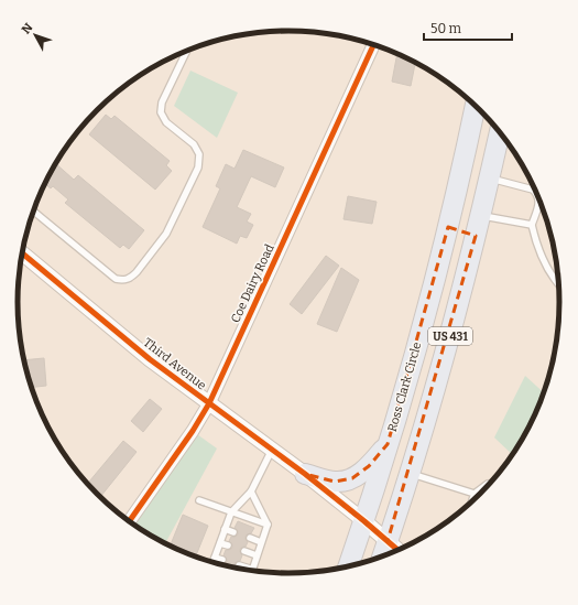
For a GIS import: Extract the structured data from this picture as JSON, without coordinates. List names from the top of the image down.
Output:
{
  "streets": {
    "highway": ["US 431", "Ross Clark Circle"],
    "street": ["Coe Dairy Road", "Third Avenue"]
  },
  "crossings": [
    ["Coe Dairy Road", "Third Avenue"],
    ["US 431", "Third Avenue"],
    ["Third Avenue", "Ross Clark Circle"]
  ],
  "scale_bar": "50 m",
  "north": "top left"
}
